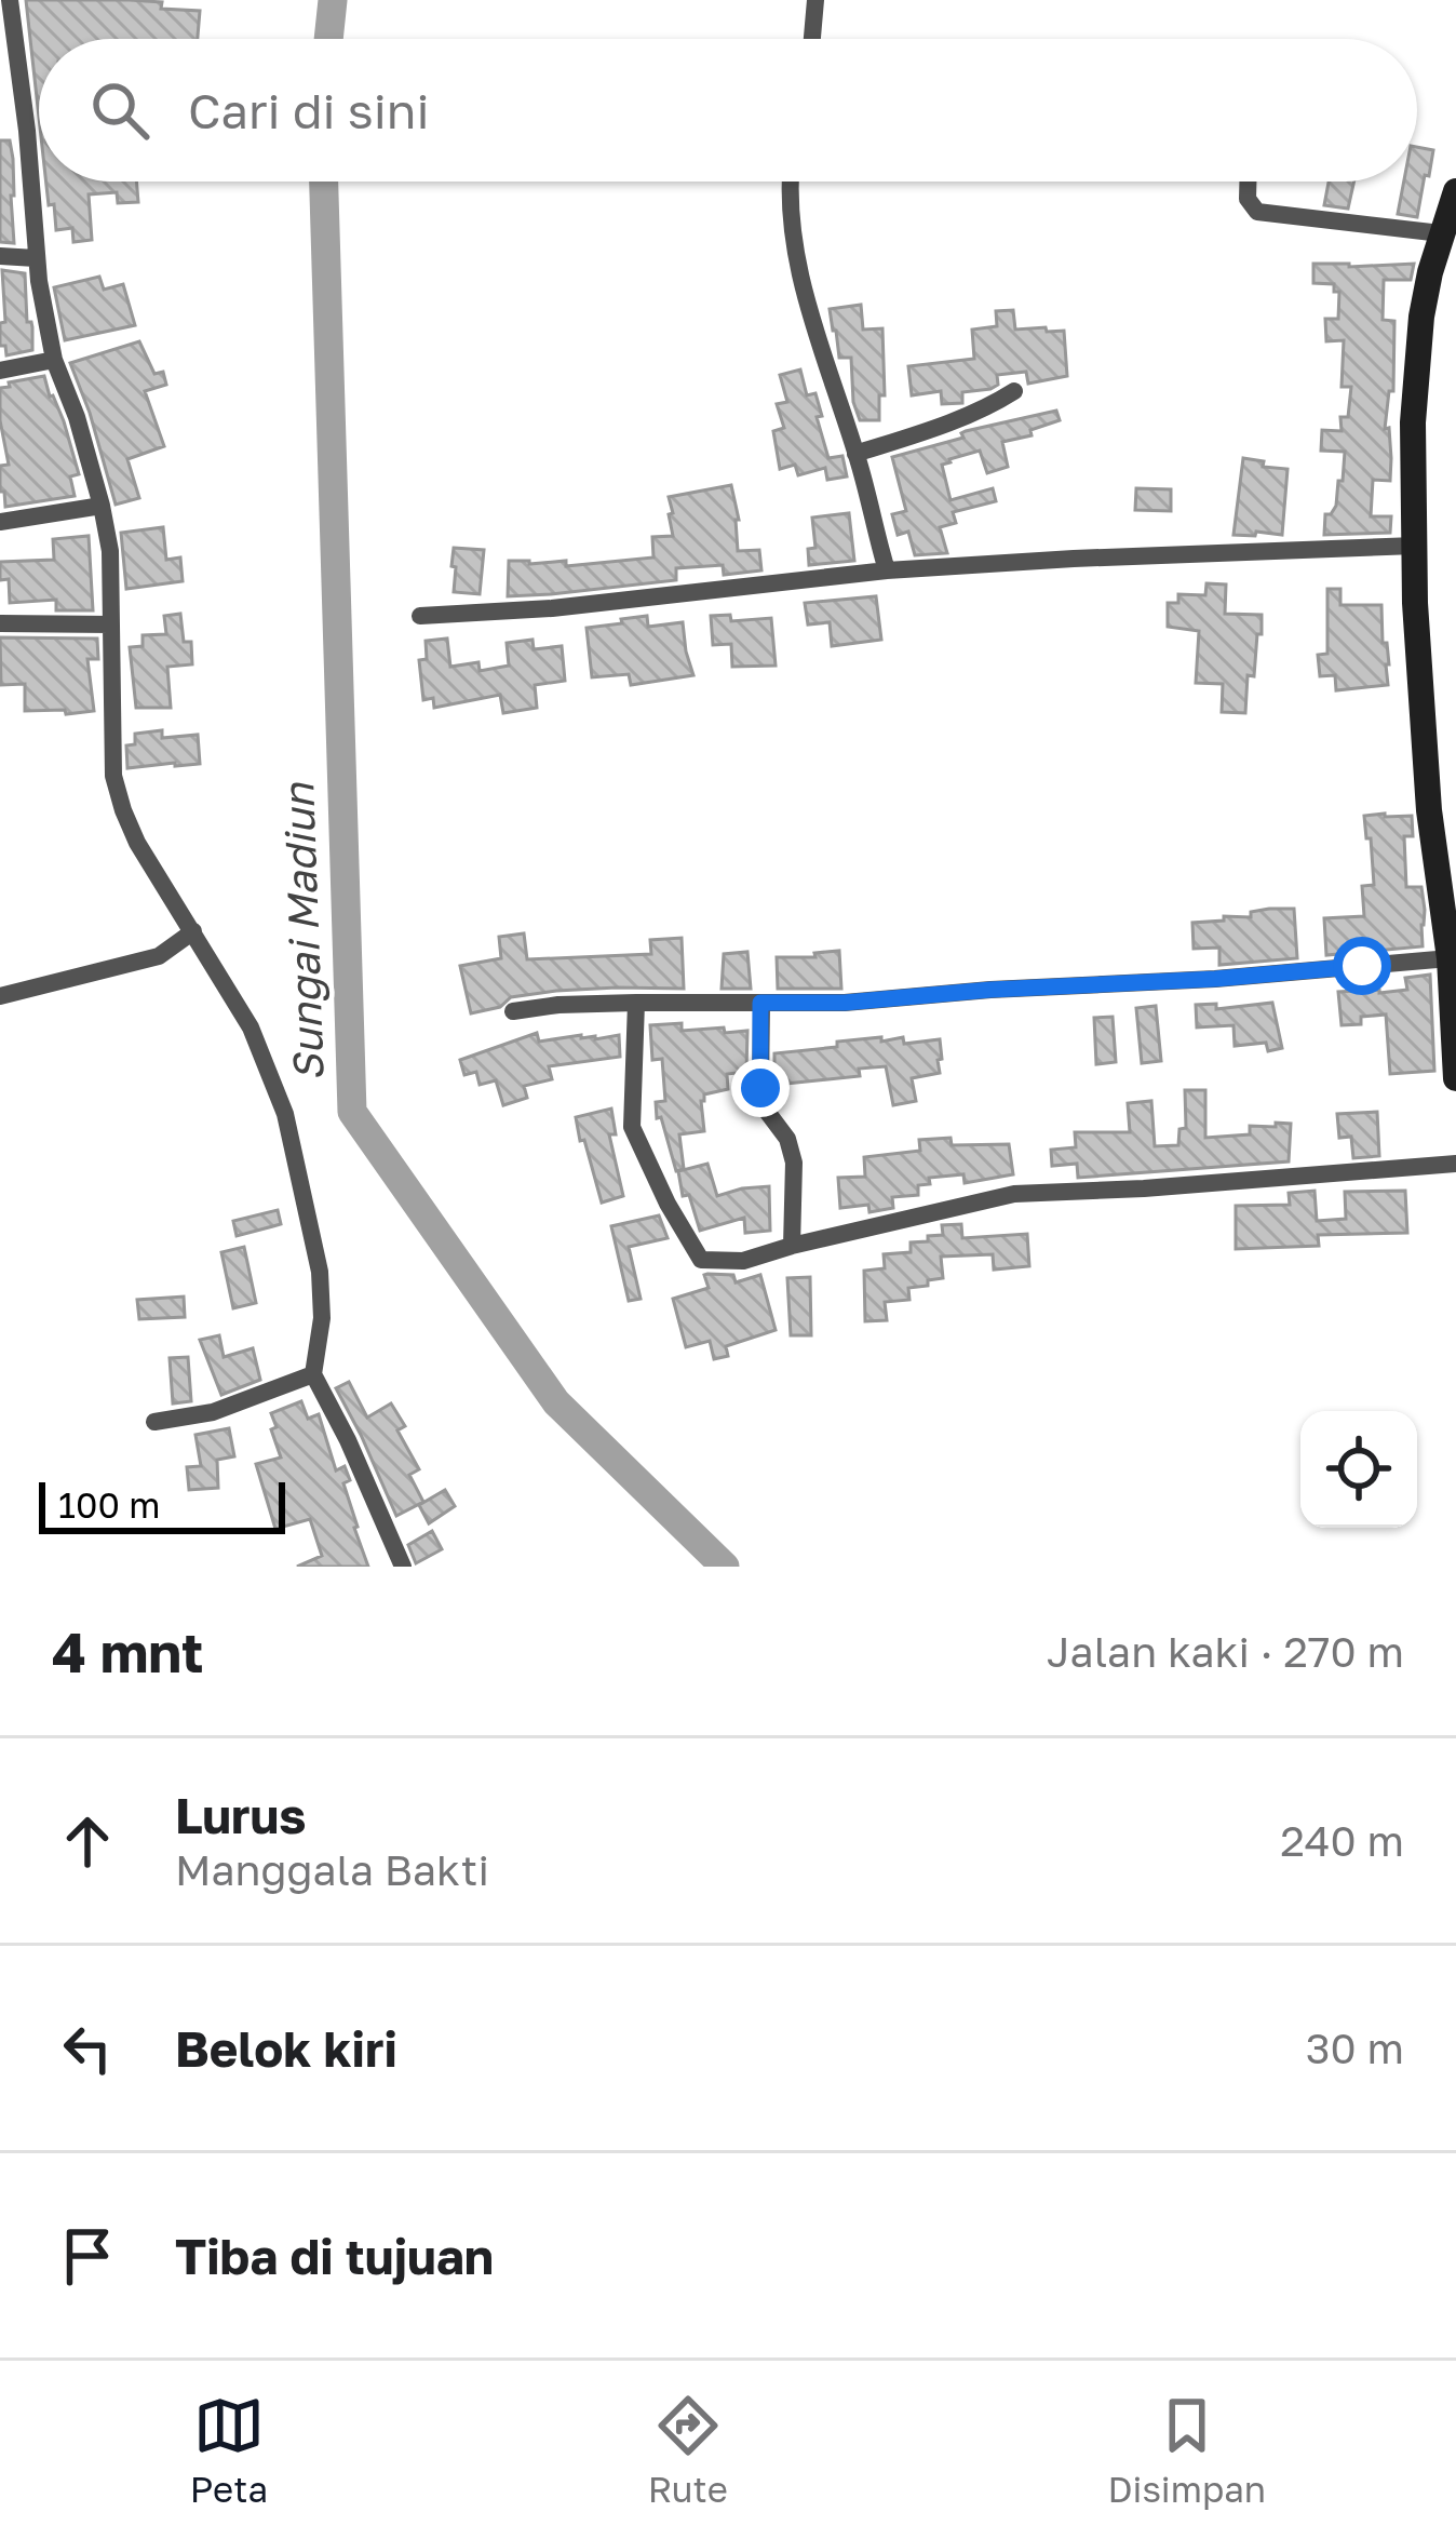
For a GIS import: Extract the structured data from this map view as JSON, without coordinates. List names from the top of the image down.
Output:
{
  "water": ["Sungai Madiun"],
  "scale_bar": "100 m",
  "page": {
    "search": "Cari di sini",
    "scale": "100 m",
    "heading": ["4 mnt", "Jalan kaki · 270 m"],
    "list": [
      ["Lurus", "Manggala Bakti", "240 m"],
      ["Belok kiri", "30 m"],
      "Tiba di tujuan"
    ],
    "nav": ["Peta", "Rute", "Disimpan"]
  }
}
